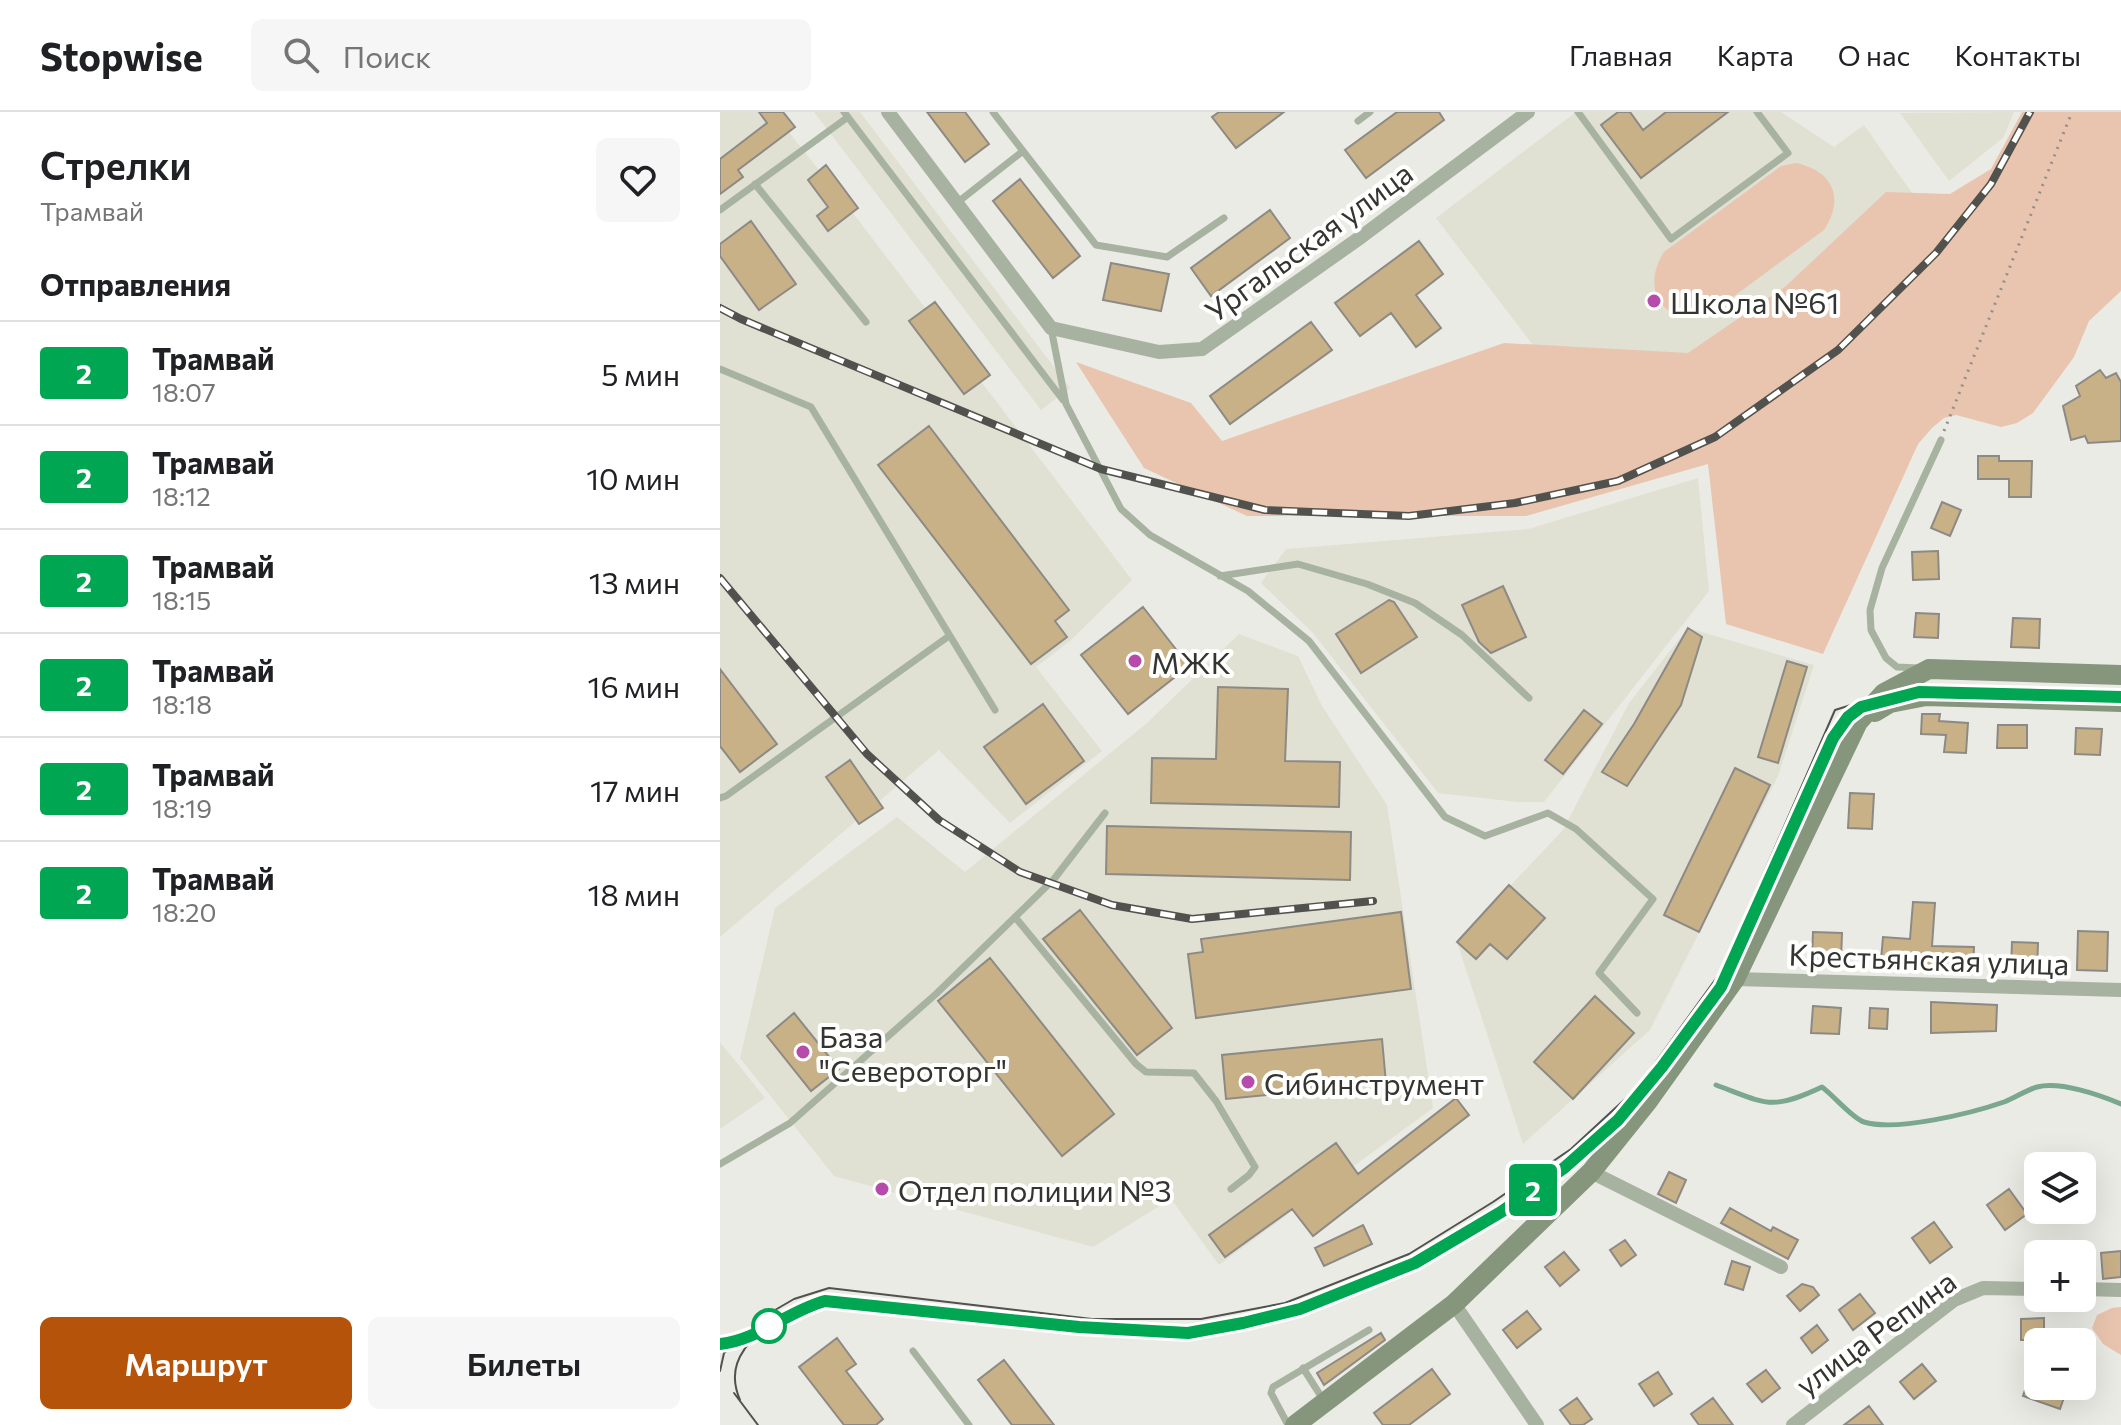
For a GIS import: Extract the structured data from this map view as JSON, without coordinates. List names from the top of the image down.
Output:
{
  "streets": {
    "street": ["Ургальская улица", "Крестьянская улица", "улица Репина"]
  },
  "places": [
    "Школа №61",
    "МЖК",
    "База \"Североторг\"",
    "Сибинструмент",
    "Отдел полиции №3"
  ],
  "lines": ["tram line 2"],
  "page": {
    "header": "Stopwise",
    "search": "Поиск",
    "nav": [
      "Главная",
      "Карта",
      "О нас",
      "Контакты"
    ],
    "heading": [
      ["Стрелки", "Трамвай"],
      "Отправления"
    ],
    "on_map": "2",
    "list": [
      {
        "mark": "2",
        "name": "Трамвай",
        "note": "18:07",
        "value": "5 мин"
      },
      {
        "mark": "2",
        "name": "Трамвай",
        "note": "18:12",
        "value": "10 мин"
      },
      {
        "mark": "2",
        "name": "Трамвай",
        "note": "18:15",
        "value": "13 мин"
      },
      {
        "mark": "2",
        "name": "Трамвай",
        "note": "18:18",
        "value": "16 мин"
      },
      {
        "mark": "2",
        "name": "Трамвай",
        "note": "18:19",
        "value": "17 мин"
      },
      {
        "mark": "2",
        "name": "Трамвай",
        "note": "18:20",
        "value": "18 мин"
      }
    ],
    "map_buttons": ["+", "−"],
    "buttons": ["Маршрут", "Билеты"]
  }
}
